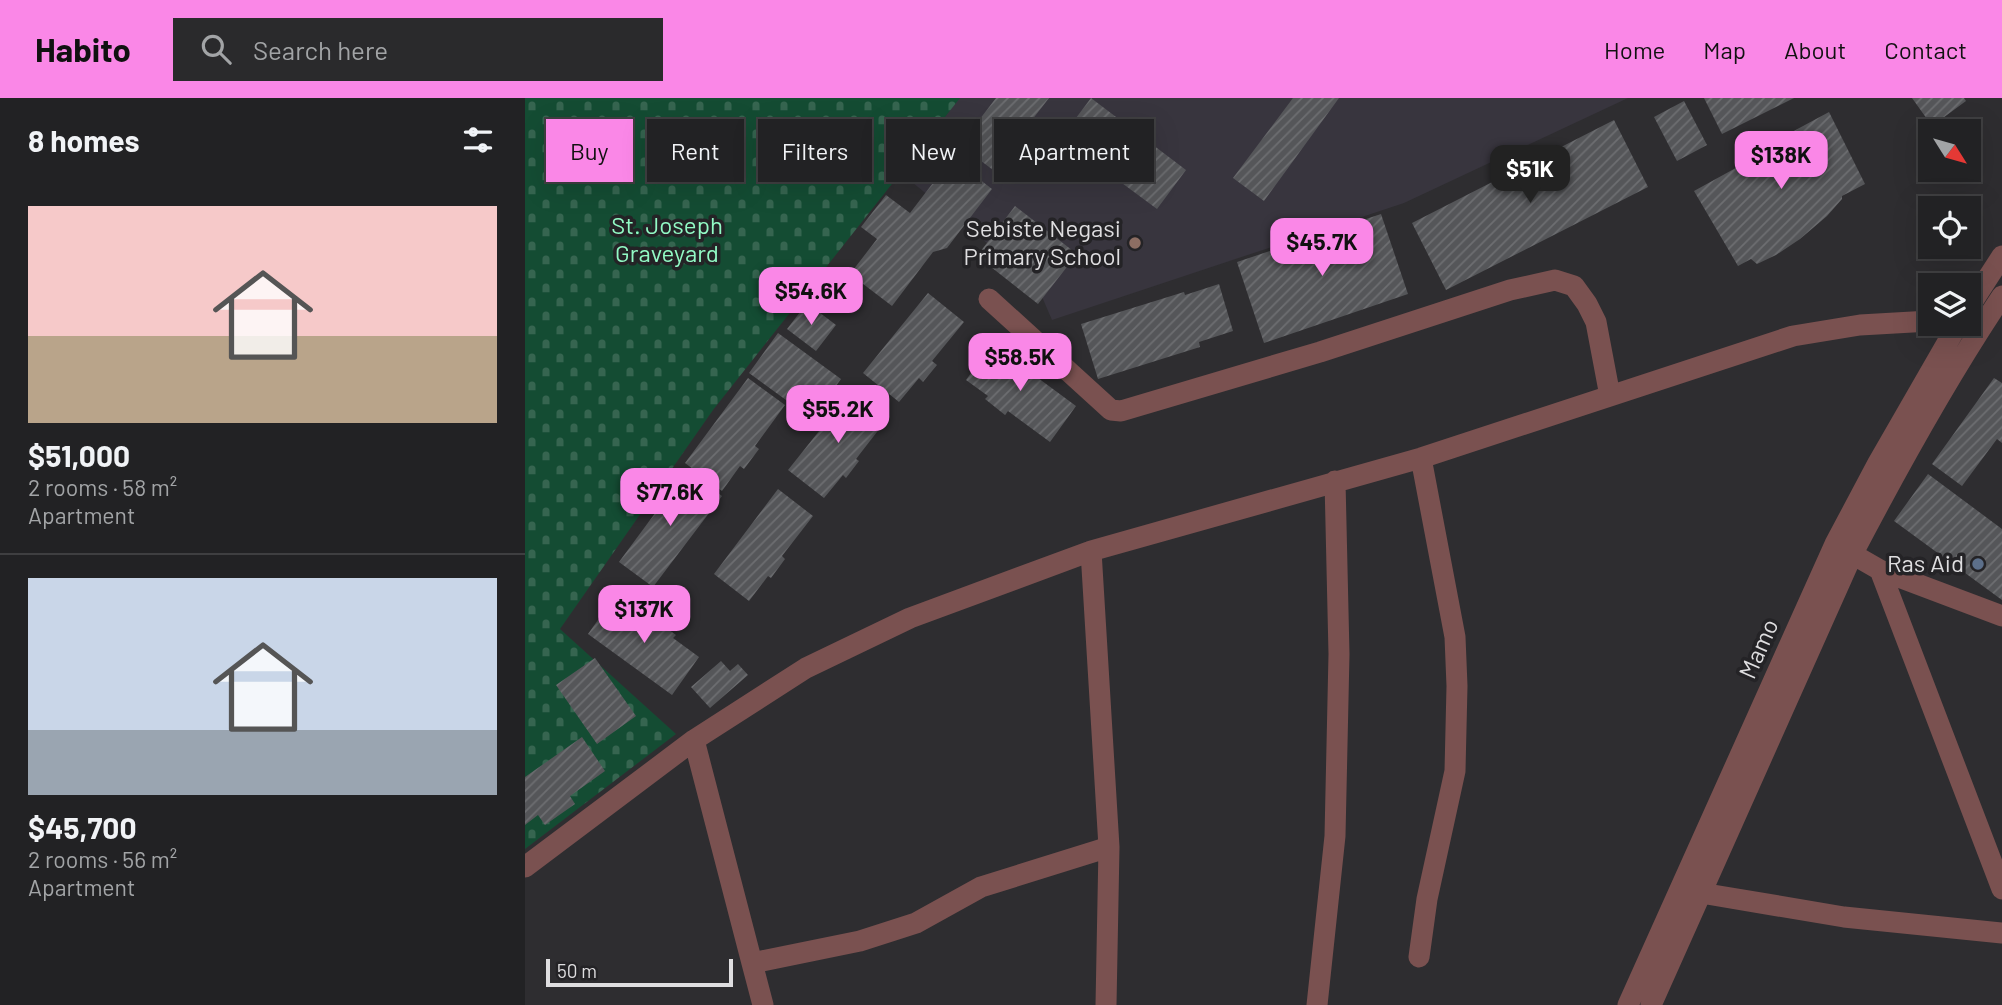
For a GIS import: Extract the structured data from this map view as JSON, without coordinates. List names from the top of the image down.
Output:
{
  "streets": {
    "street": ["Mamo"]
  },
  "parks": ["St. Joseph Graveyard"],
  "places": ["Sebiste Negasi Primary School", "Ras Aid"],
  "scale_bar": "50 m",
  "north": "bottom right",
  "page": {
    "header": "Habito",
    "search": "Search here",
    "nav": [
      "Home",
      "Map",
      "About",
      "Contact"
    ],
    "heading": "8 homes",
    "chip": [
      "Buy",
      "Rent",
      "Filters",
      "New",
      "Apartment"
    ],
    "price": [
      "$138K",
      "$51K",
      "$45.7K",
      "$54.6K",
      "$58.5K",
      "$55.2K",
      "$77.6K",
      "$137K"
    ],
    "list": [
      {
        "name": "$51,000",
        "note": "2 rooms · 58 m² · Apartment"
      },
      {
        "name": "$45,700",
        "note": "2 rooms · 56 m² · Apartment"
      }
    ],
    "scale": "50 m"
  }
}
